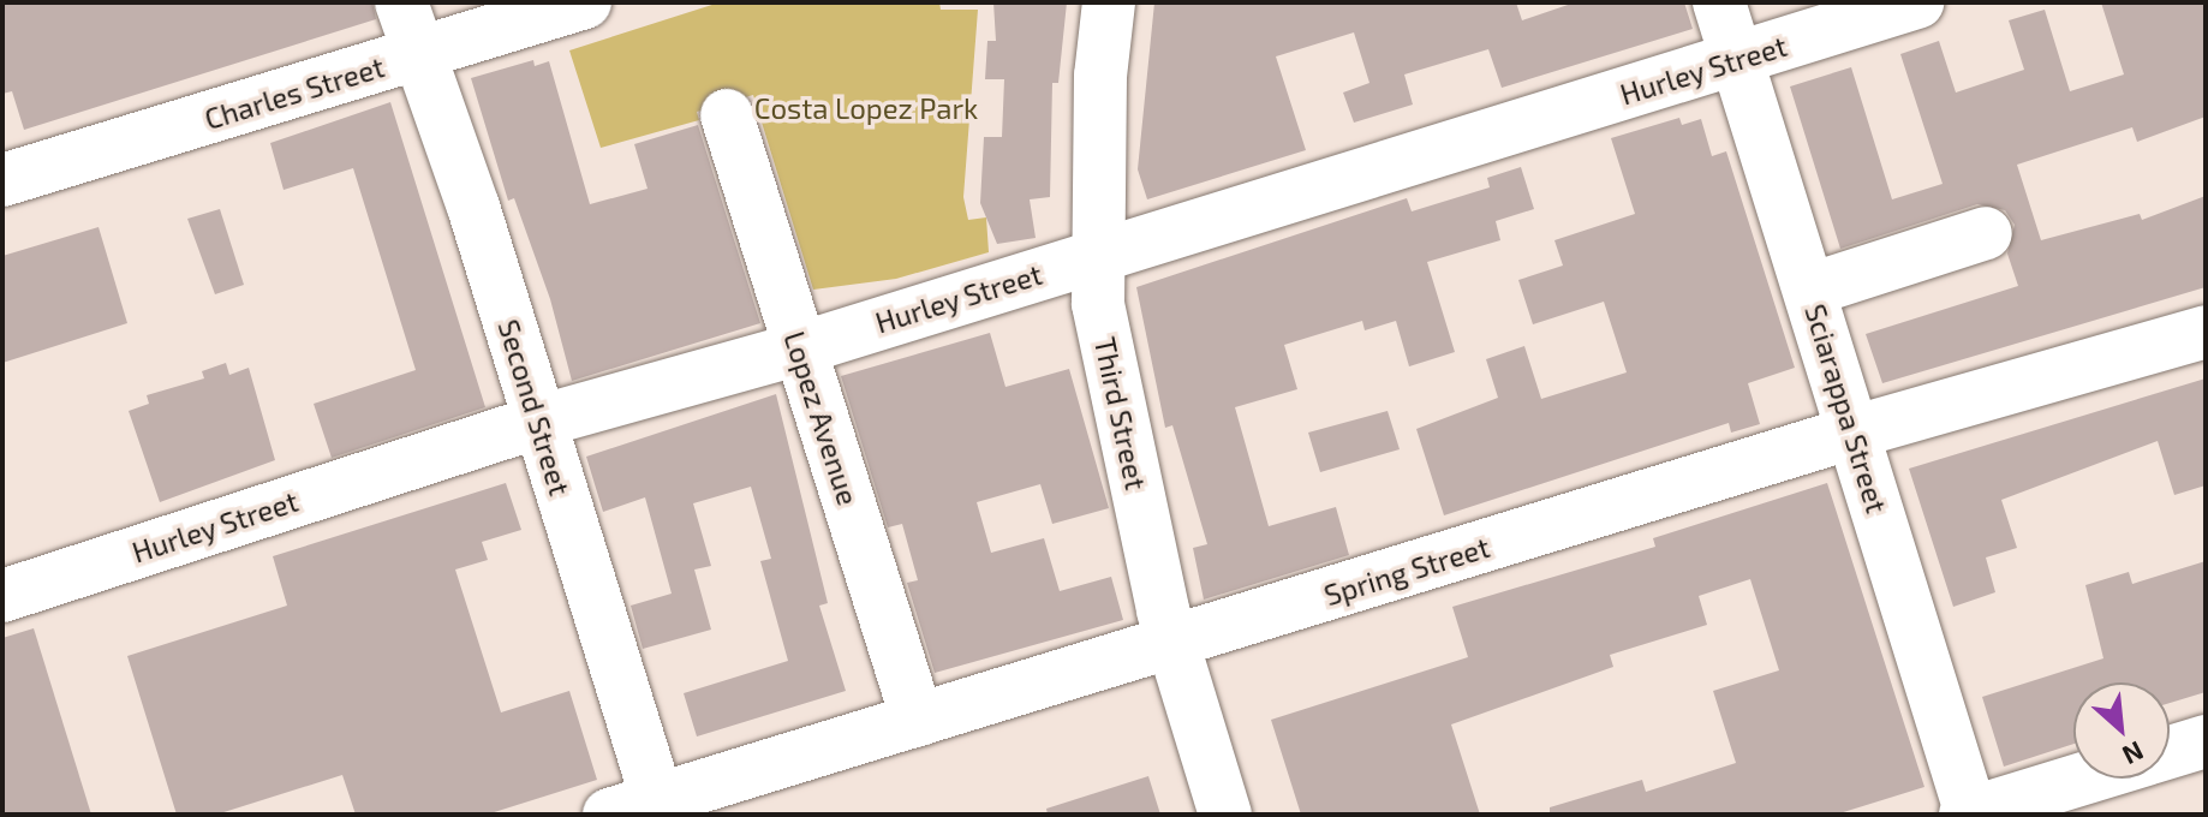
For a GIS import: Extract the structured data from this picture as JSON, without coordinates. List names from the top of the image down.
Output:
{
  "streets": {
    "street": [
      "Hurley Street",
      "Charles Street",
      "Second Street",
      "Sciarappa Street",
      "Third Street",
      "Lopez Avenue",
      "Spring Street"
    ]
  },
  "crossings": [
    ["Hurley Street", "Second Street"],
    ["Hurley Street", "Sciarappa Street"],
    ["Hurley Street", "Third Street"],
    ["Hurley Street", "Lopez Avenue"],
    ["Charles Street", "Second Street"],
    ["Second Street", "Spring Street"],
    ["Sciarappa Street", "Spring Street"],
    ["Third Street", "Spring Street"],
    ["Lopez Avenue", "Spring Street"]
  ],
  "parks": ["Costa Lopez Park"],
  "north": "bottom right"
}
